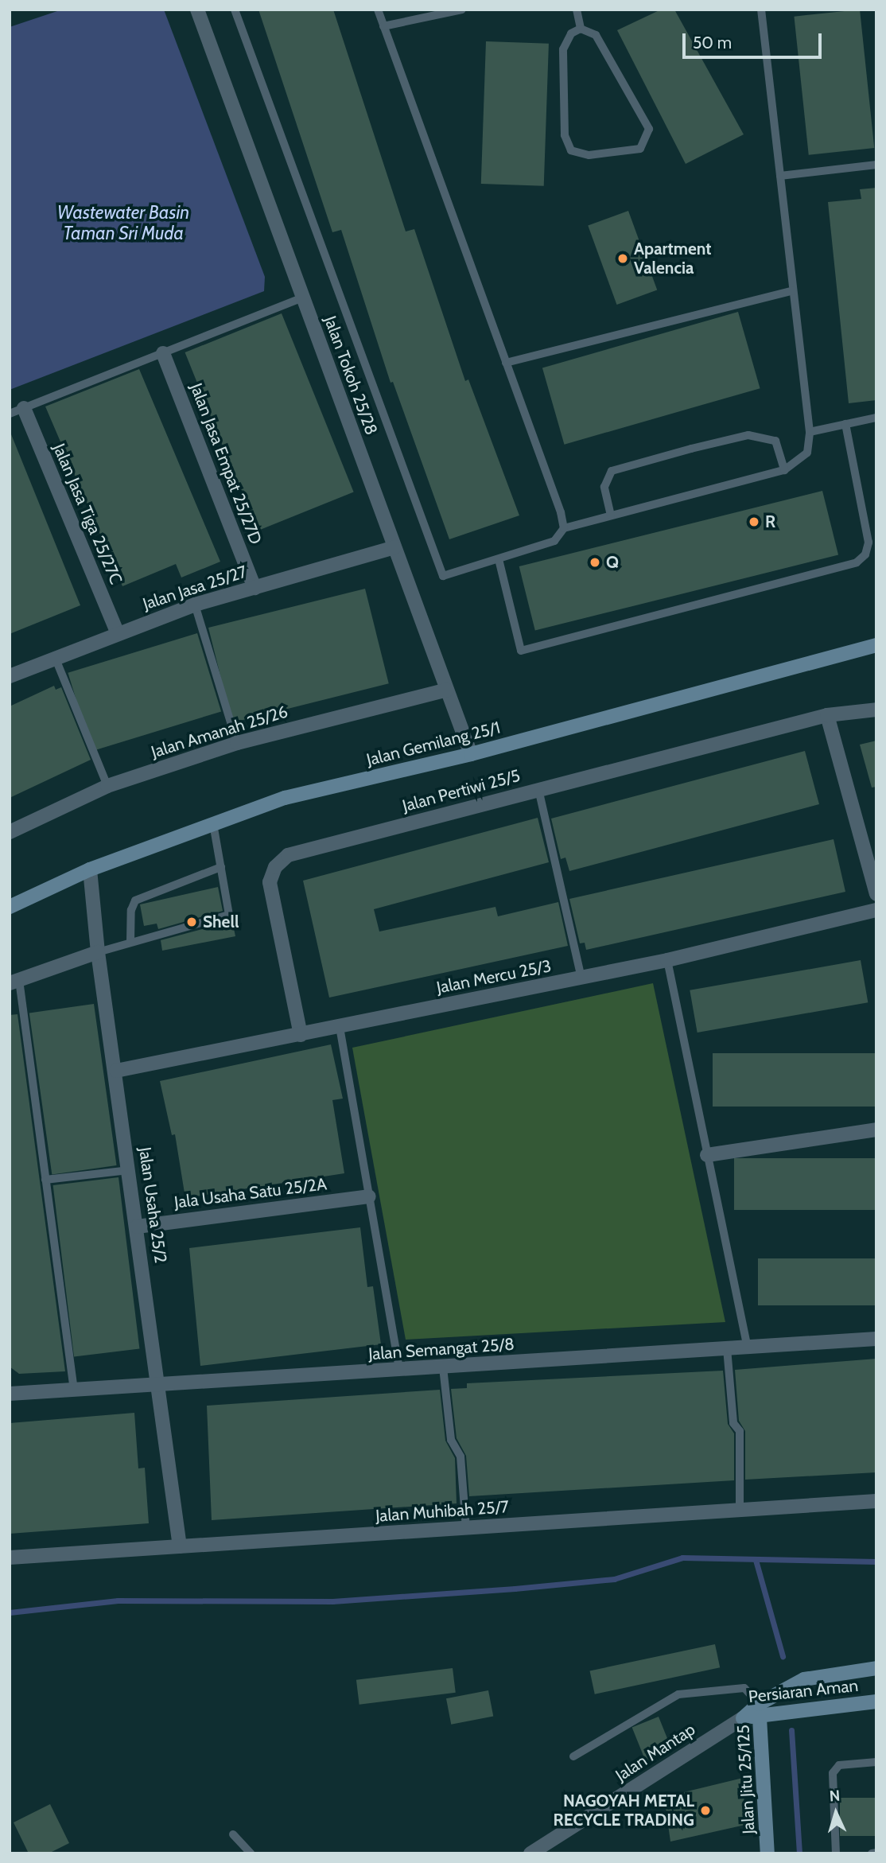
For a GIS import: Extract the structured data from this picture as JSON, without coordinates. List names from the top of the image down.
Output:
{
  "streets": {
    "street": [
      "Jalan Tokoh 25/28",
      "Jalan Jasa Empat 25/27D",
      "Jalan Jasa Tiga 25/27C",
      "Jalan Jasa 25/27",
      "Jalan Amanah 25/26",
      "Jalan Gemilang 25/1",
      "Jalan Pertiwi 25/5",
      "Jalan Mercu 25/3",
      "Jala Usaha Satu 25/2A",
      "Jalan Usaha 25/2",
      "Jalan Semangat 25/8",
      "Jalan Muhibah 25/7",
      "Persiaran Aman",
      "Jalan Mantap",
      "Jalan Jitu 25/125"
    ]
  },
  "crossings": [
    ["Jalan Tokoh 25/28", "Jalan Jasa 25/27"],
    ["Jalan Tokoh 25/28", "Jalan Amanah 25/26"],
    ["Jalan Tokoh 25/28", "Jalan Gemilang 25/1"],
    ["Jalan Jasa Empat 25/27D", "Jalan Jasa 25/27"],
    ["Jalan Jasa Tiga 25/27C", "Jalan Jasa 25/27"],
    ["Jalan Gemilang 25/1", "Jalan Usaha 25/2"],
    ["Jalan Pertiwi 25/5", "Jalan Mercu 25/3"],
    ["Jalan Mercu 25/3", "Jalan Usaha 25/2"],
    ["Jala Usaha Satu 25/2A", "Jalan Usaha 25/2"],
    ["Jalan Usaha 25/2", "Jalan Semangat 25/8"],
    ["Jalan Usaha 25/2", "Jalan Muhibah 25/7"],
    ["Persiaran Aman", "Jalan Mantap"],
    ["Persiaran Aman", "Jalan Jitu 25/125"]
  ],
  "water": ["Wastewater Basin Taman Sri Muda"],
  "places": [
    "Apartment Valencia",
    "R",
    "Q",
    "Shell",
    "NAGOYAH METAL RECYCLE TRADING"
  ],
  "scale_bar": "50 m",
  "north": "top"
}
